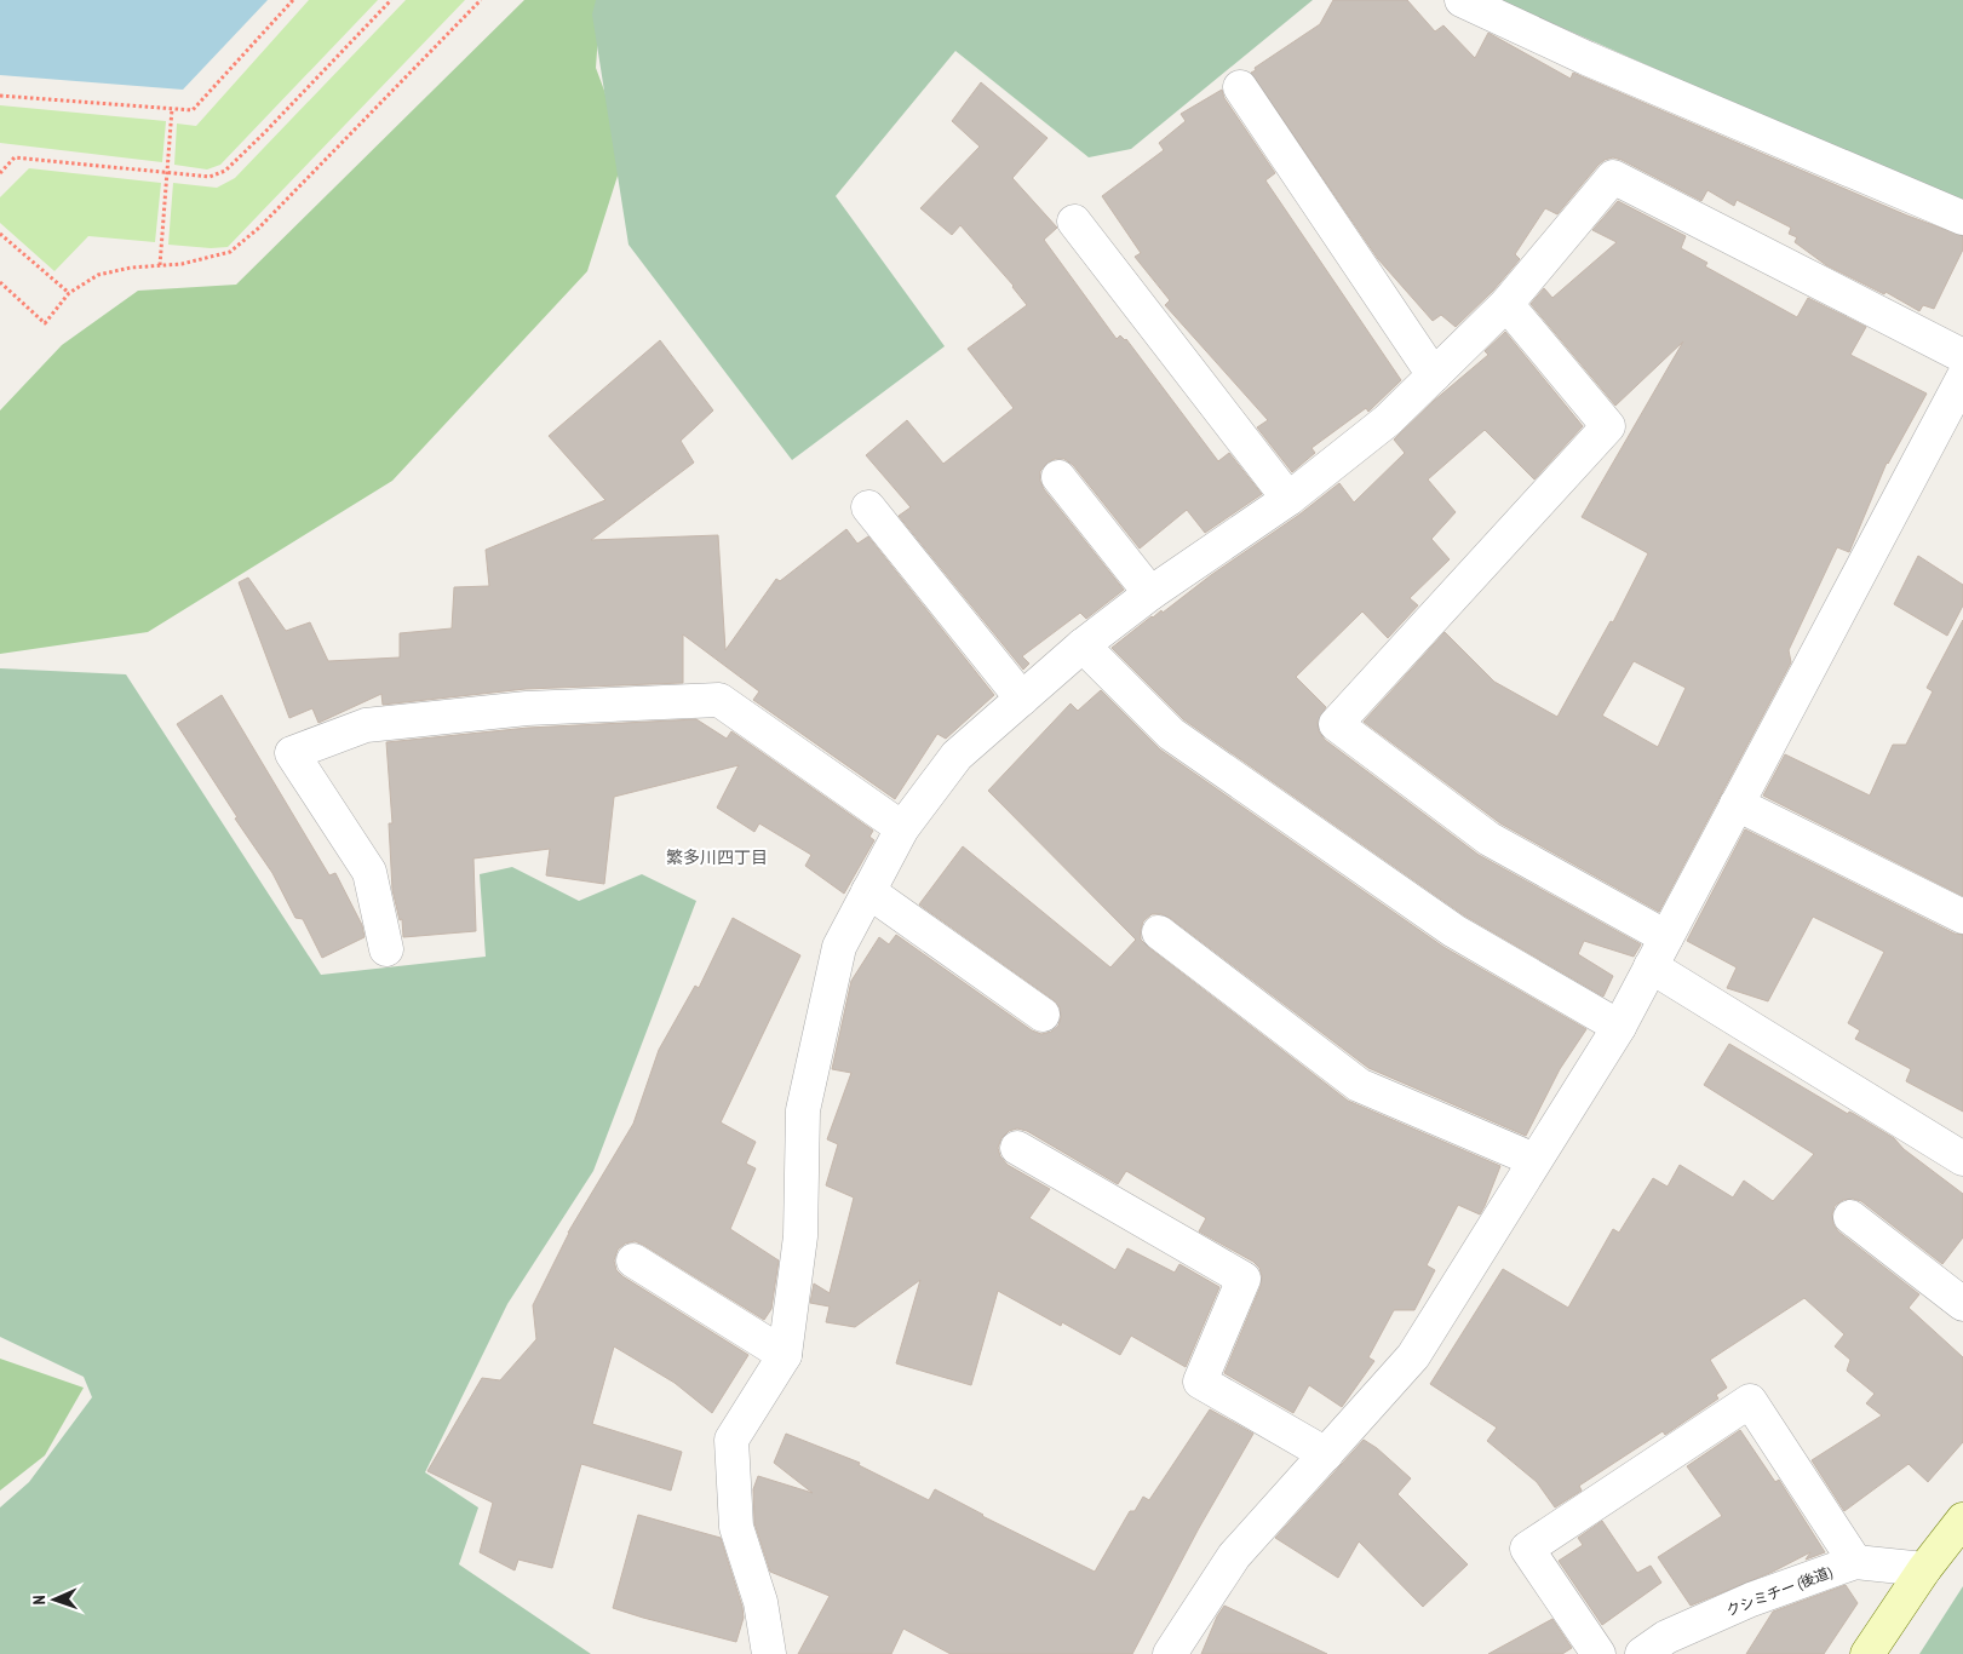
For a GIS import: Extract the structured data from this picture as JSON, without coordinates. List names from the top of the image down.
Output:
{
  "streets": {
    "street": ["クシミチー (後道)"]
  },
  "districts": ["繁多川四丁目"],
  "north": "left"
}
